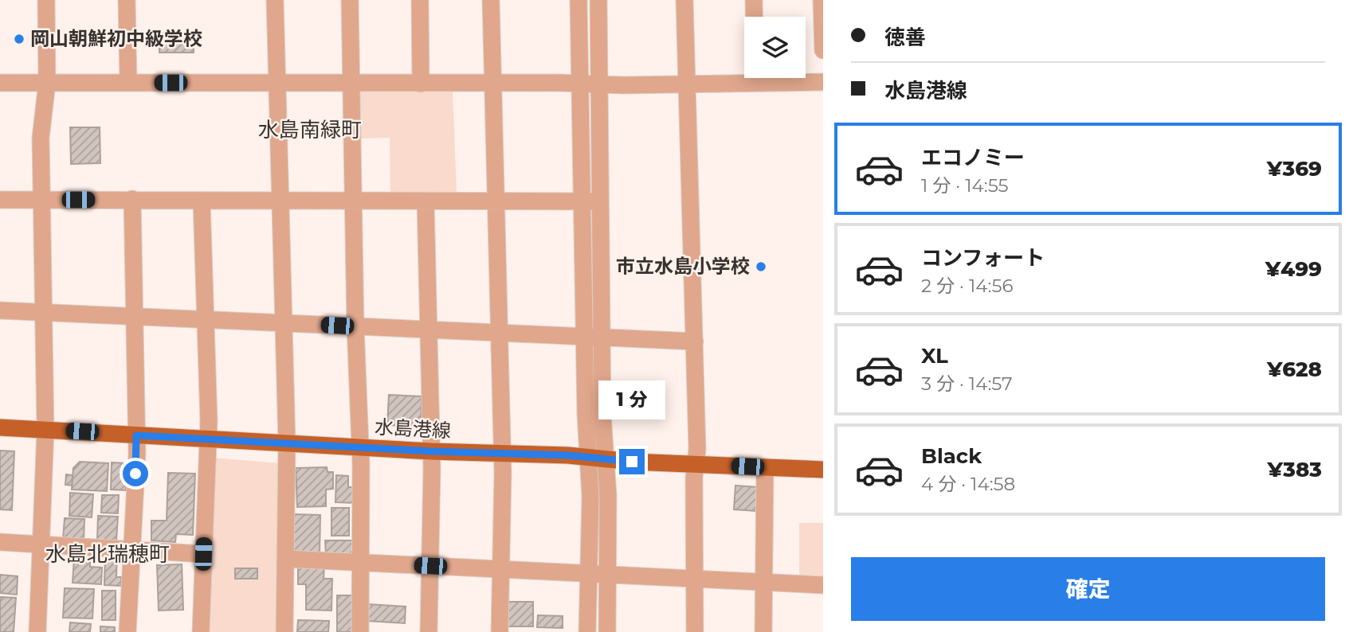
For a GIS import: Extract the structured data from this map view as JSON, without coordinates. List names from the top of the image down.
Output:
{
  "streets": {
    "main road": ["水島港線"]
  },
  "districts": ["水島南緑町", "水島北瑞穂町"],
  "places": ["岡山朝鮮初中級学校", "市立水島小学校"],
  "page": {
    "banner": ["徳善", "水島港線"],
    "list": [
      {
        "name": "エコノミー",
        "note": "1 分 · 14:55",
        "value": "¥369"
      },
      {
        "name": "コンフォート",
        "note": "2 分 · 14:56",
        "value": "¥499"
      },
      {
        "name": "XL",
        "note": "3 分 · 14:57",
        "value": "¥628"
      },
      {
        "name": "Black",
        "note": "4 分 · 14:58",
        "value": "¥383"
      }
    ],
    "bubble": "1 分",
    "buttons": "確定"
  }
}
